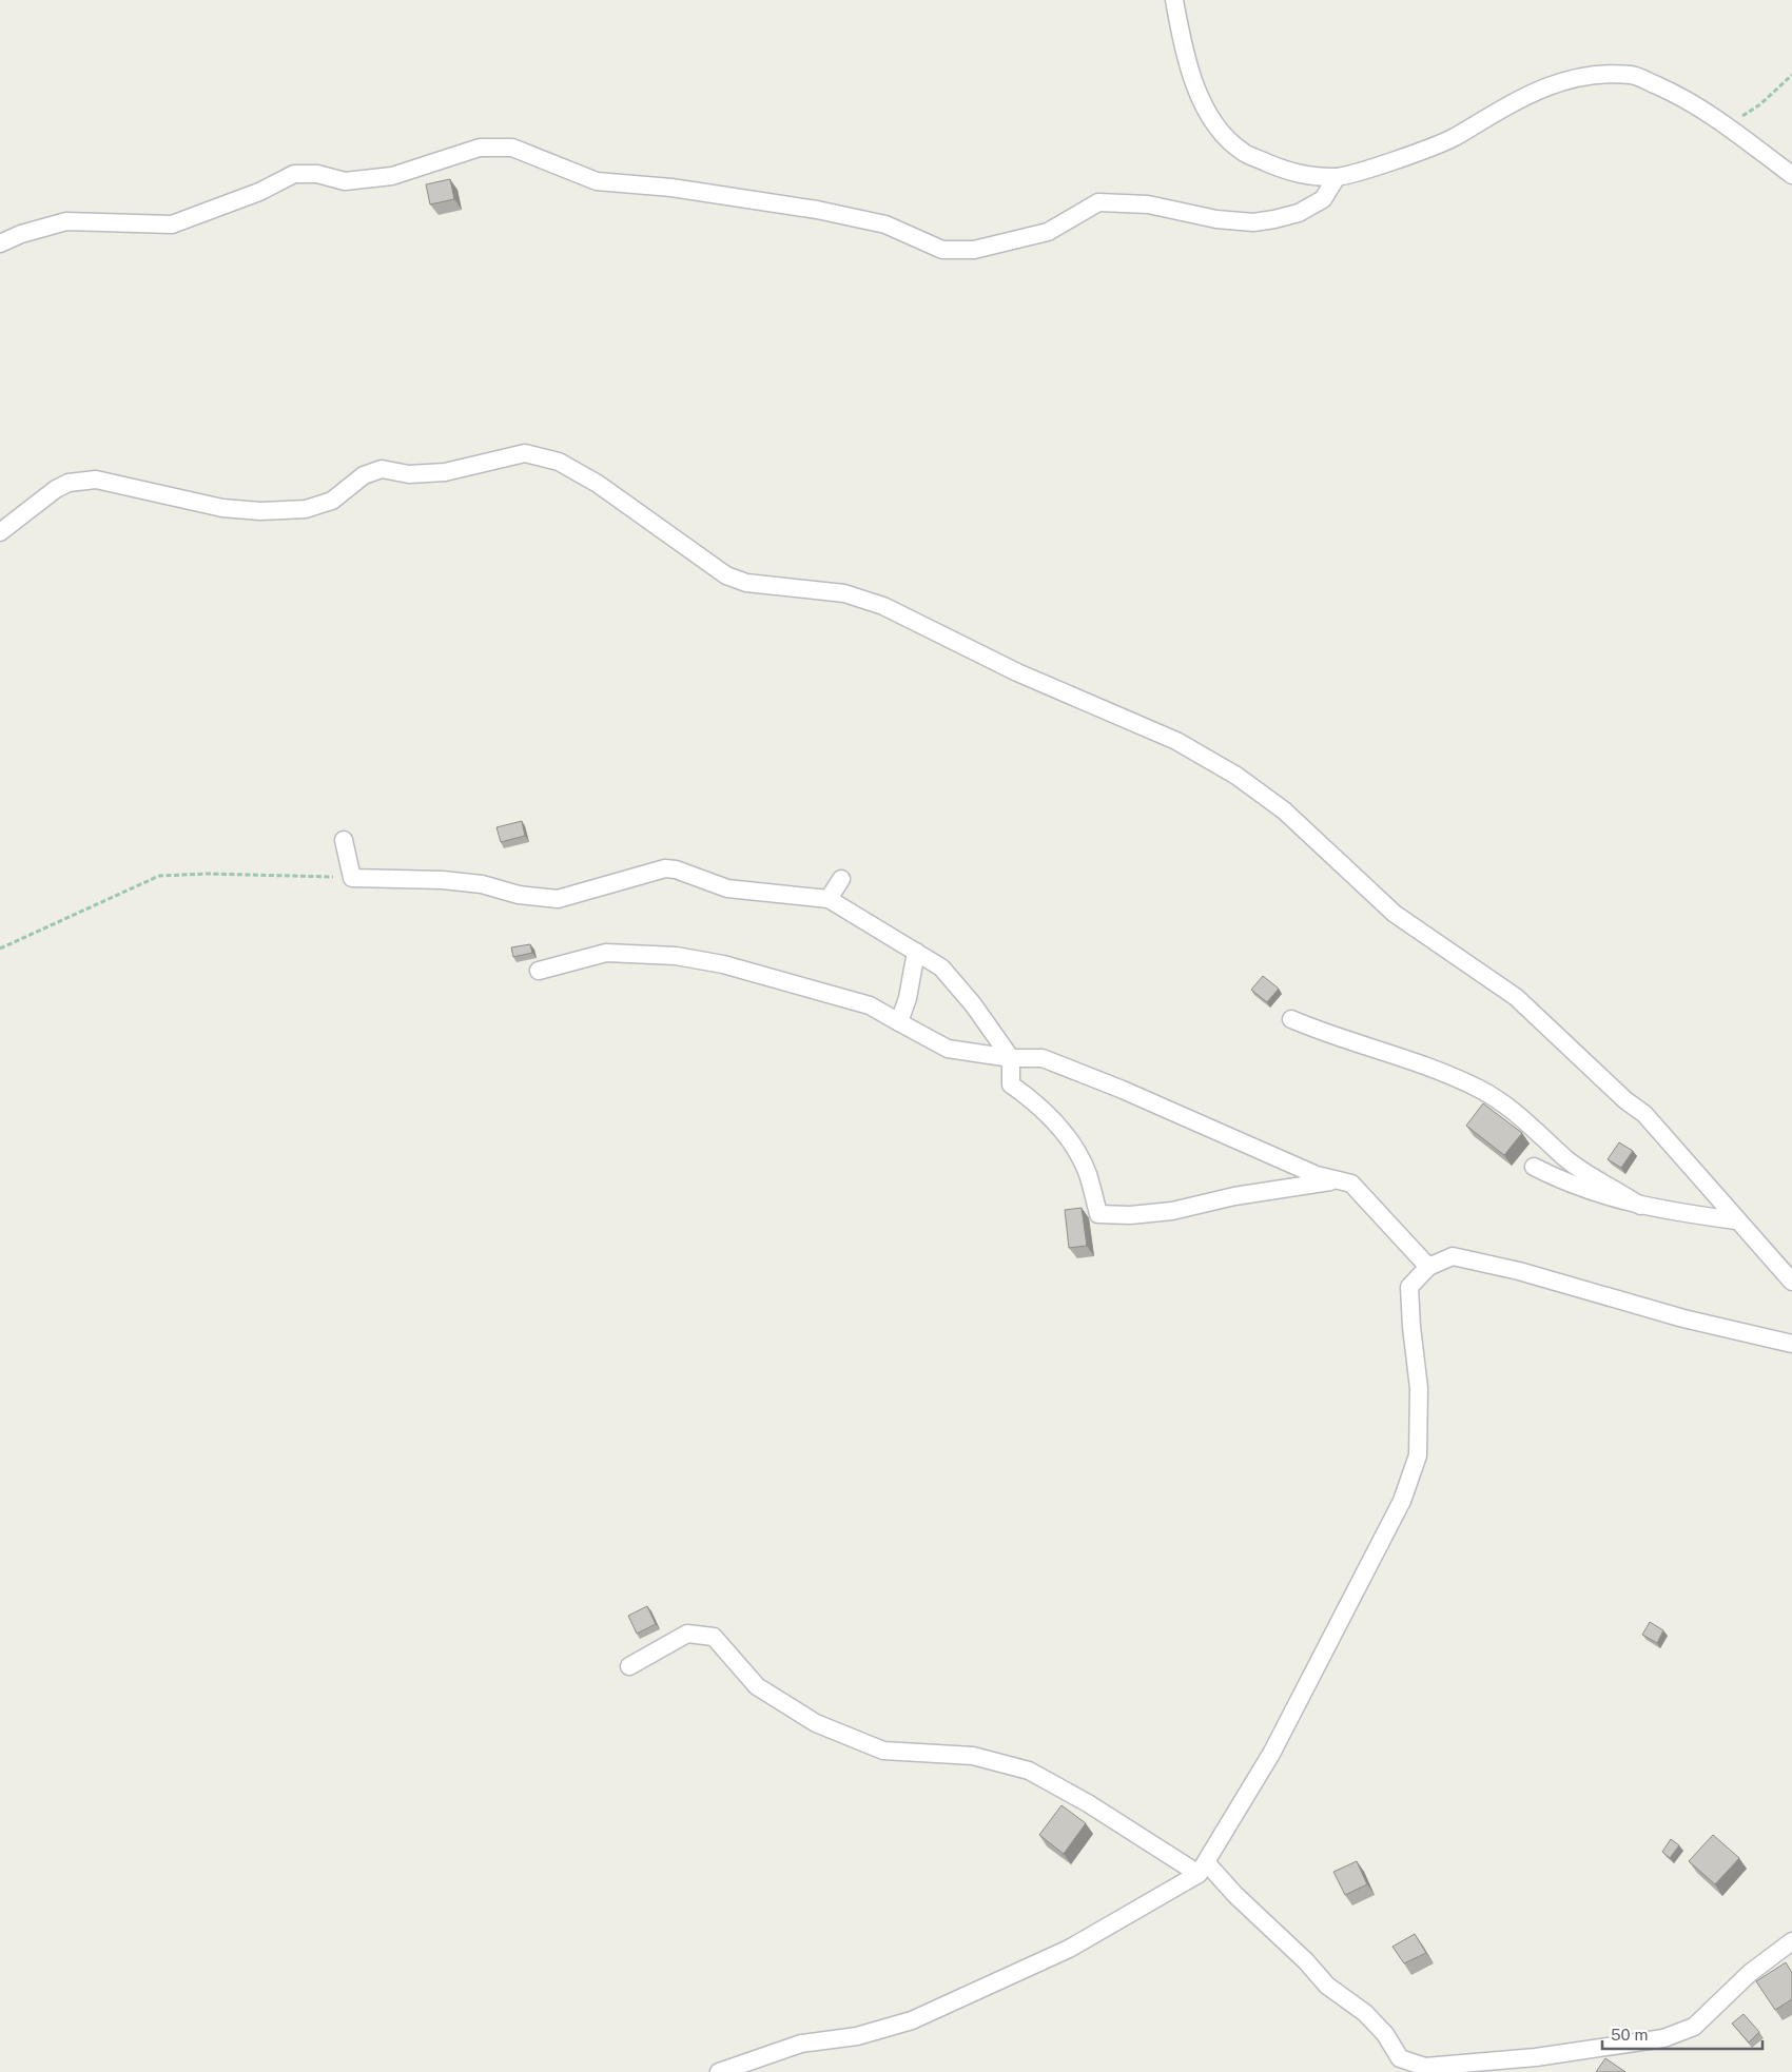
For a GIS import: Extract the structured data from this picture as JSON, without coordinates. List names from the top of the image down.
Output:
{
  "scale_bar": "50 m"
}
